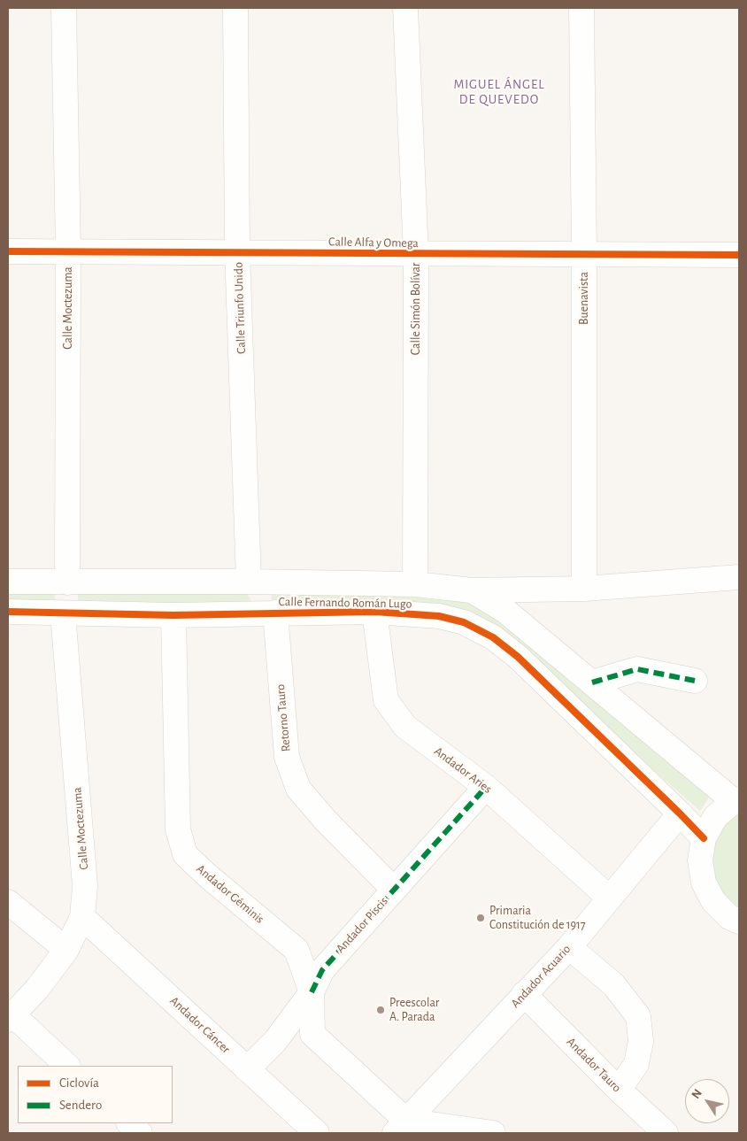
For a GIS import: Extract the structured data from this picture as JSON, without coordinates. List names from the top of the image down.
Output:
{
  "streets": {
    "street": [
      "Calle Alfa y Omega",
      "Buenavista",
      "Calle Moctezuma",
      "Calle Triunfo Unido",
      "Calle Simón Bolívar",
      "Calle Fernando Román Lugo",
      "Retorno Tauro",
      "Andador Aries",
      "Andador Géminis",
      "Andador Piscis",
      "Andador Acuario",
      "Andador Cáncer",
      "Andador Tauro"
    ]
  },
  "crossings": [
    ["Calle Alfa y Omega", "Buenavista"],
    ["Calle Alfa y Omega", "Calle Moctezuma"],
    ["Calle Alfa y Omega", "Calle Triunfo Unido"],
    ["Calle Alfa y Omega", "Calle Simón Bolívar"],
    ["Buenavista", "Calle Fernando Román Lugo"],
    ["Calle Moctezuma", "Calle Fernando Román Lugo"],
    ["Calle Moctezuma", "Andador Cáncer"],
    ["Calle Triunfo Unido", "Calle Fernando Román Lugo"],
    ["Calle Simón Bolívar", "Calle Fernando Román Lugo"],
    ["Calle Fernando Román Lugo", "Retorno Tauro"],
    ["Calle Fernando Román Lugo", "Andador Aries"],
    ["Calle Fernando Román Lugo", "Andador Géminis"],
    ["Calle Fernando Román Lugo", "Andador Acuario"],
    ["Retorno Tauro", "Andador Piscis"],
    ["Andador Aries", "Andador Piscis"],
    ["Andador Aries", "Andador Acuario"],
    ["Andador Géminis", "Andador Piscis"],
    ["Andador Géminis", "Andador Acuario"],
    ["Andador Piscis", "Andador Cáncer"],
    ["Andador Acuario", "Andador Tauro"]
  ],
  "districts": ["MIGUEL ÁNGEL DE QUEVEDO"],
  "places": ["Primaria Constitución de 1917", "Preescolar A. Parada"],
  "legend": ["Ciclovía", "Sendero"],
  "north": "top left"
}
